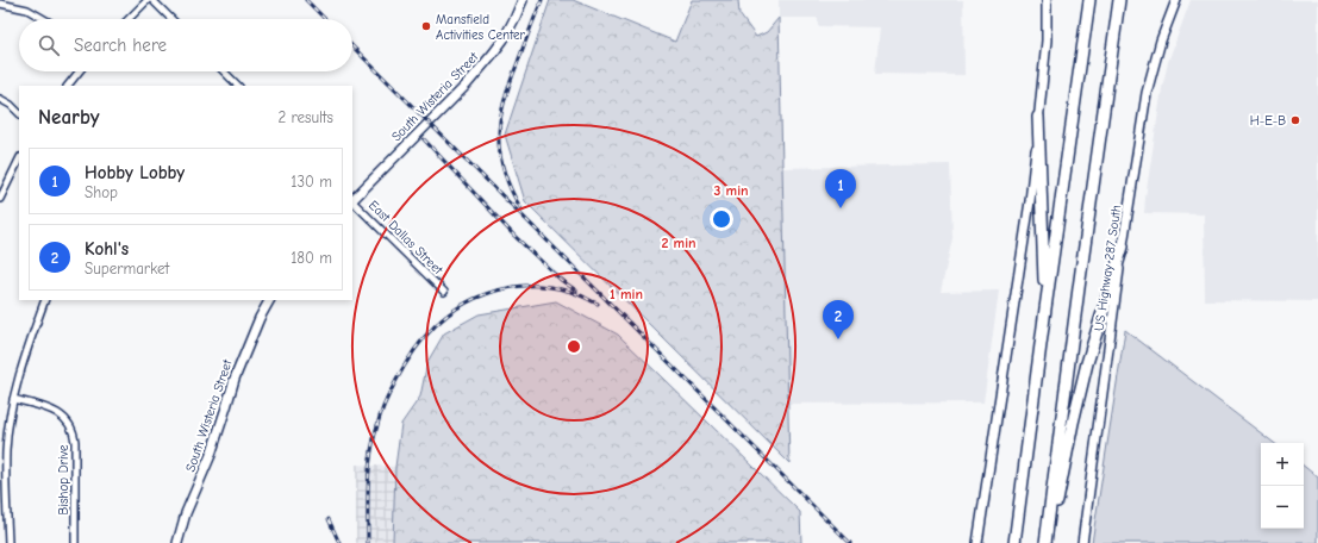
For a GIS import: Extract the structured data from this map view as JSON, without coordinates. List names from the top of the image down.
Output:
{
  "streets": {
    "street": [
      "South Wisteria Street",
      "East Dallas Street",
      "US Highway 287 South",
      "Bishop Drive"
    ]
  },
  "places": ["Mansfield Activities Center", "H-E-B"],
  "page": {
    "search": "Search here",
    "heading": ["Nearby", "2 results"],
    "list": [
      {
        "mark": "1",
        "name": "Hobby Lobby",
        "note": "Shop",
        "value": "130 m"
      },
      {
        "mark": "2",
        "name": "Kohl's",
        "note": "Supermarket",
        "value": "180 m"
      }
    ],
    "pins": ["1", "2"],
    "map_buttons": ["+", "−"]
  },
  "rings": ["3 min", "2 min", "1 min"]
}
